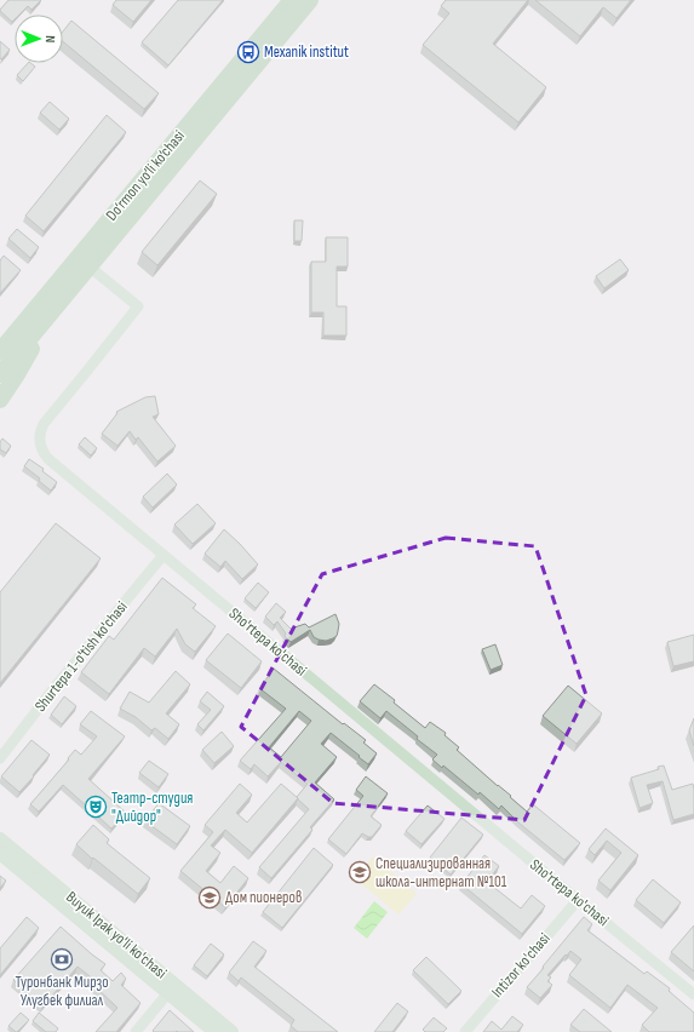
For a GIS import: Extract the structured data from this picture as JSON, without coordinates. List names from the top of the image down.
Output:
{
  "streets": {
    "main road": ["Do‘rmon yo‘li ko‘chasi", "Buyuk Ipak yo'li ko'chasi"],
    "street": ["Sho'rtepa ko'chasi", "Shurtepa 1-o'tish ko'chasi", "Intizor ko'chasi"]
  },
  "crossings": [
    ["Do‘rmon yo‘li ko‘chasi", "Sho'rtepa ko'chasi"],
    ["Sho'rtepa ko'chasi", "Shurtepa 1-o'tish ko'chasi"],
    ["Sho'rtepa ko'chasi", "Intizor ko'chasi"]
  ],
  "places": {
    "bus stop": ["Mexanik institut"],
    "theatre": ["Театр-студия \"Дийдор\""],
    "school or university": ["Специализированная школа-интернат №101", "Дом пионеров"],
    "bank": ["Туронбанк Мирзо Улугбек филиал"]
  },
  "north": "right"
}
